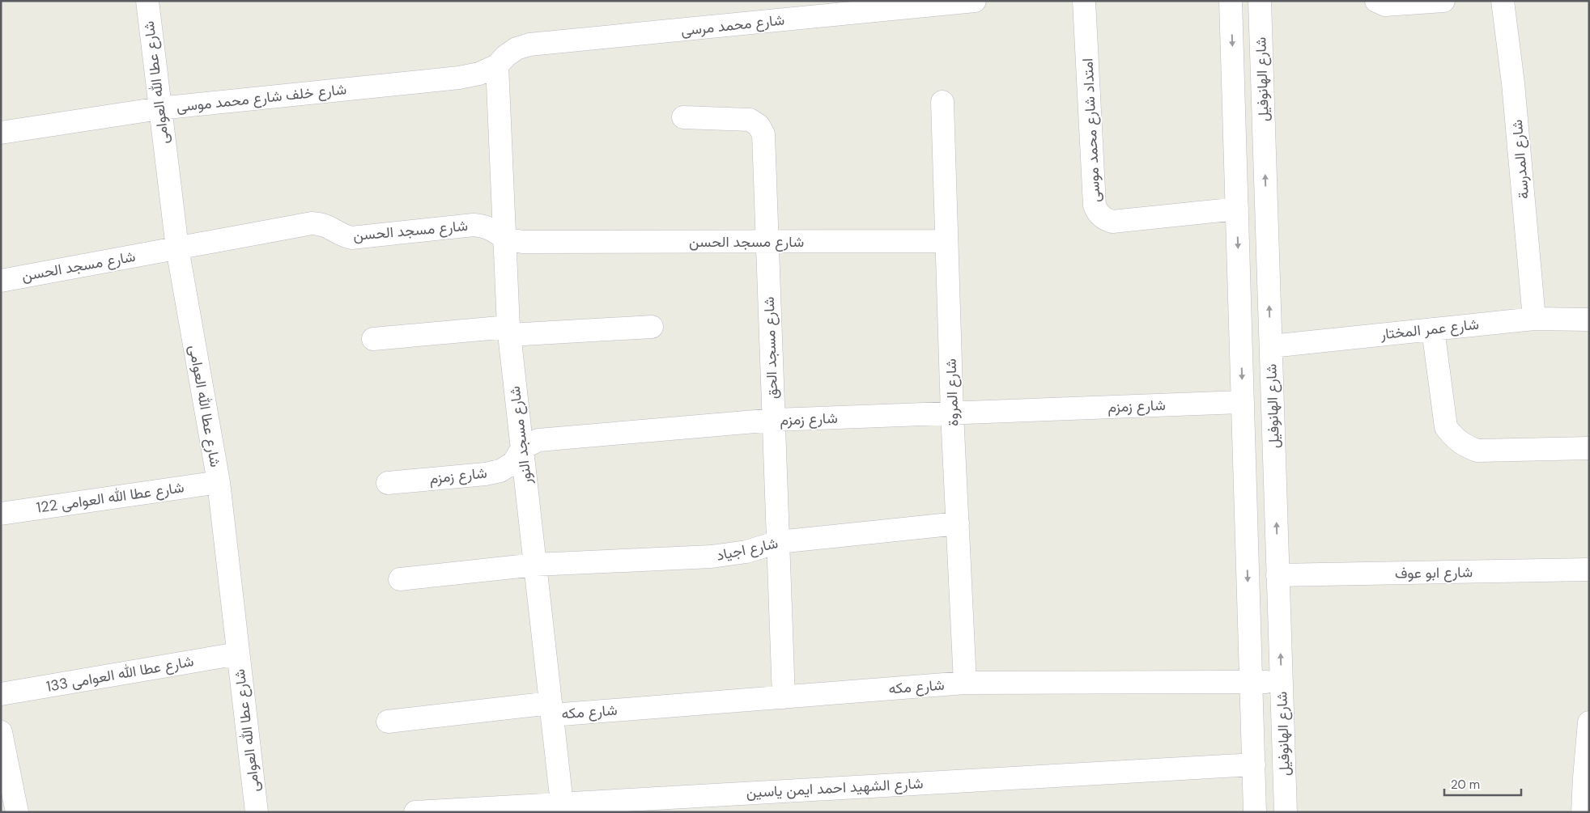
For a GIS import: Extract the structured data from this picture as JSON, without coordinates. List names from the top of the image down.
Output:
{
  "streets": {
    "street": [
      "شارع محمد مرسى",
      "شارع الهانوفيل",
      "شارع عطا الله العوامى",
      "شارع خلف شارع محمد موسى",
      "امتداد شارع محمد موسى",
      "شارع المدرسة",
      "شارع مسجد الحسن",
      "شارع عمر المختار",
      "شارع مسجد الحق",
      "شارع المروة",
      "شارع زمزم",
      "شارع مسجد النور",
      "شارع عطا الله العوامى 122",
      "شارع اجياد",
      "شارع ابو عوف",
      "شارع عطا الله العوامى 133",
      "شارع مكه",
      "شارع الشهيد احمد ايمن ياسين"
    ]
  },
  "crossings": [
    ["شارع محمد مرسى", "شارع خلف شارع محمد موسى"],
    ["شارع محمد مرسى", "شارع مسجد النور"],
    ["شارع الهانوفيل", "امتداد شارع محمد موسى"],
    ["شارع الهانوفيل", "شارع عمر المختار"],
    ["شارع الهانوفيل", "شارع زمزم"],
    ["شارع الهانوفيل", "شارع ابو عوف"],
    ["شارع الهانوفيل", "شارع مكه"],
    ["شارع الهانوفيل", "شارع الشهيد احمد ايمن ياسين"],
    ["شارع عطا الله العوامى", "شارع خلف شارع محمد موسى"],
    ["شارع عطا الله العوامى", "شارع مسجد الحسن"],
    ["شارع عطا الله العوامى", "شارع عطا الله العوامى 122"],
    ["شارع عطا الله العوامى", "شارع عطا الله العوامى 133"],
    ["شارع خلف شارع محمد موسى", "شارع مسجد النور"],
    ["شارع المدرسة", "شارع عمر المختار"],
    ["شارع مسجد الحسن", "شارع مسجد الحق"],
    ["شارع مسجد الحسن", "شارع المروة"],
    ["شارع مسجد الحسن", "شارع مسجد النور"],
    ["شارع مسجد الحق", "شارع زمزم"],
    ["شارع مسجد الحق", "شارع اجياد"],
    ["شارع مسجد الحق", "شارع مكه"],
    ["شارع المروة", "شارع زمزم"],
    ["شارع المروة", "شارع اجياد"],
    ["شارع المروة", "شارع مكه"],
    ["شارع زمزم", "شارع مسجد النور"],
    ["شارع مسجد النور", "شارع اجياد"],
    ["شارع مسجد النور", "شارع مكه"],
    ["شارع مسجد النور", "شارع الشهيد احمد ايمن ياسين"]
  ],
  "scale_bar": "20 m"
}
